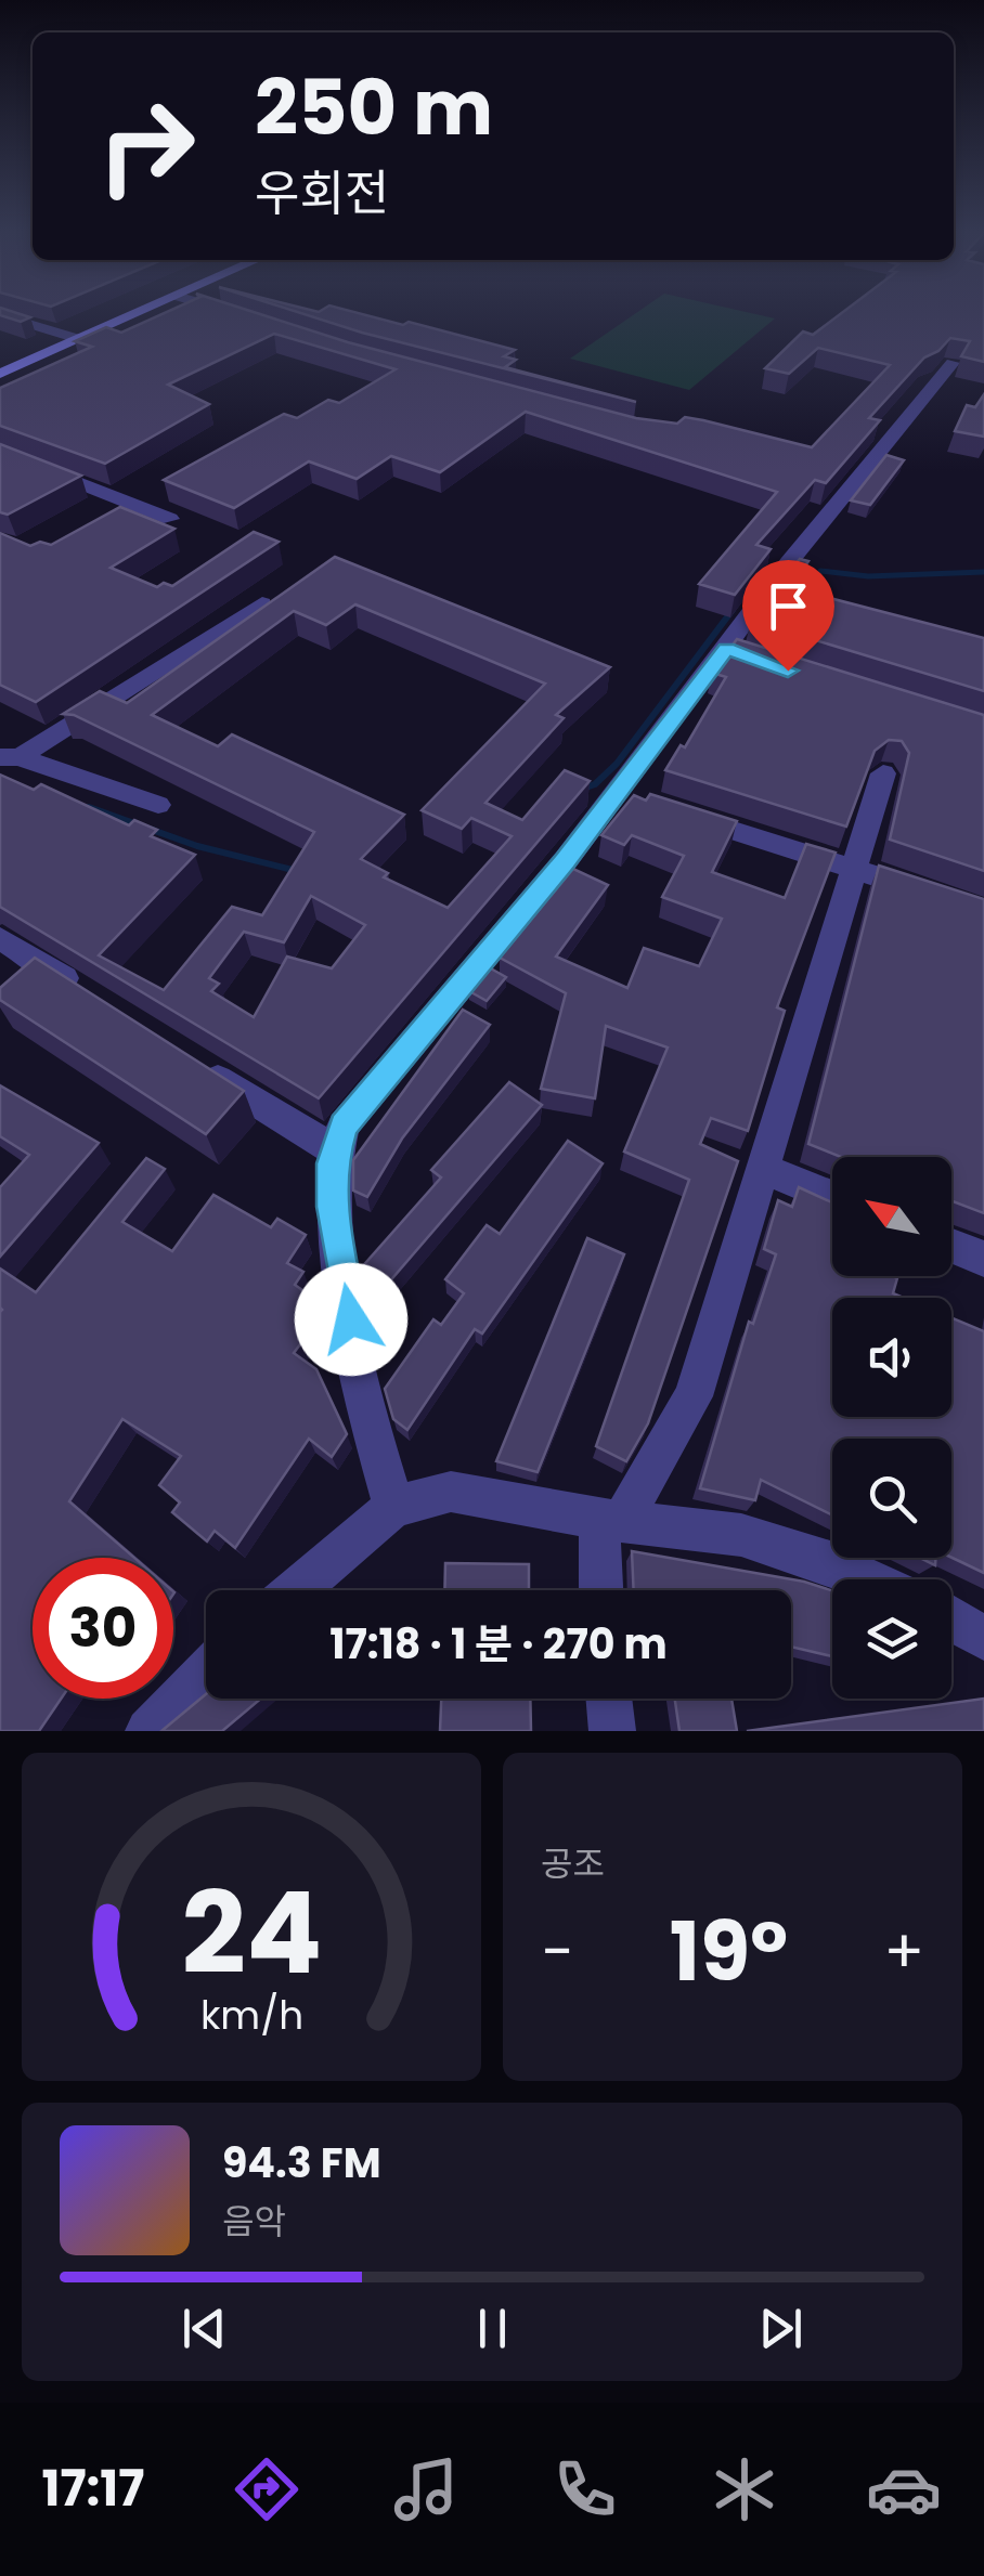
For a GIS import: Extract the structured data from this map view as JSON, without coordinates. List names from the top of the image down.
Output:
{
  "north": "top left",
  "page": {
    "turn": ["250 m", "우회전"],
    "limit": "30",
    "trip": "17:18 · 1 분 · 270 m",
    "tile": "공조",
    "heat": ["−", "19°", "+"],
    "song": ["94.3 FM", "음악"],
    "tabs": "17:17",
    "gauge": ["24", "km/h"]
  }
}
